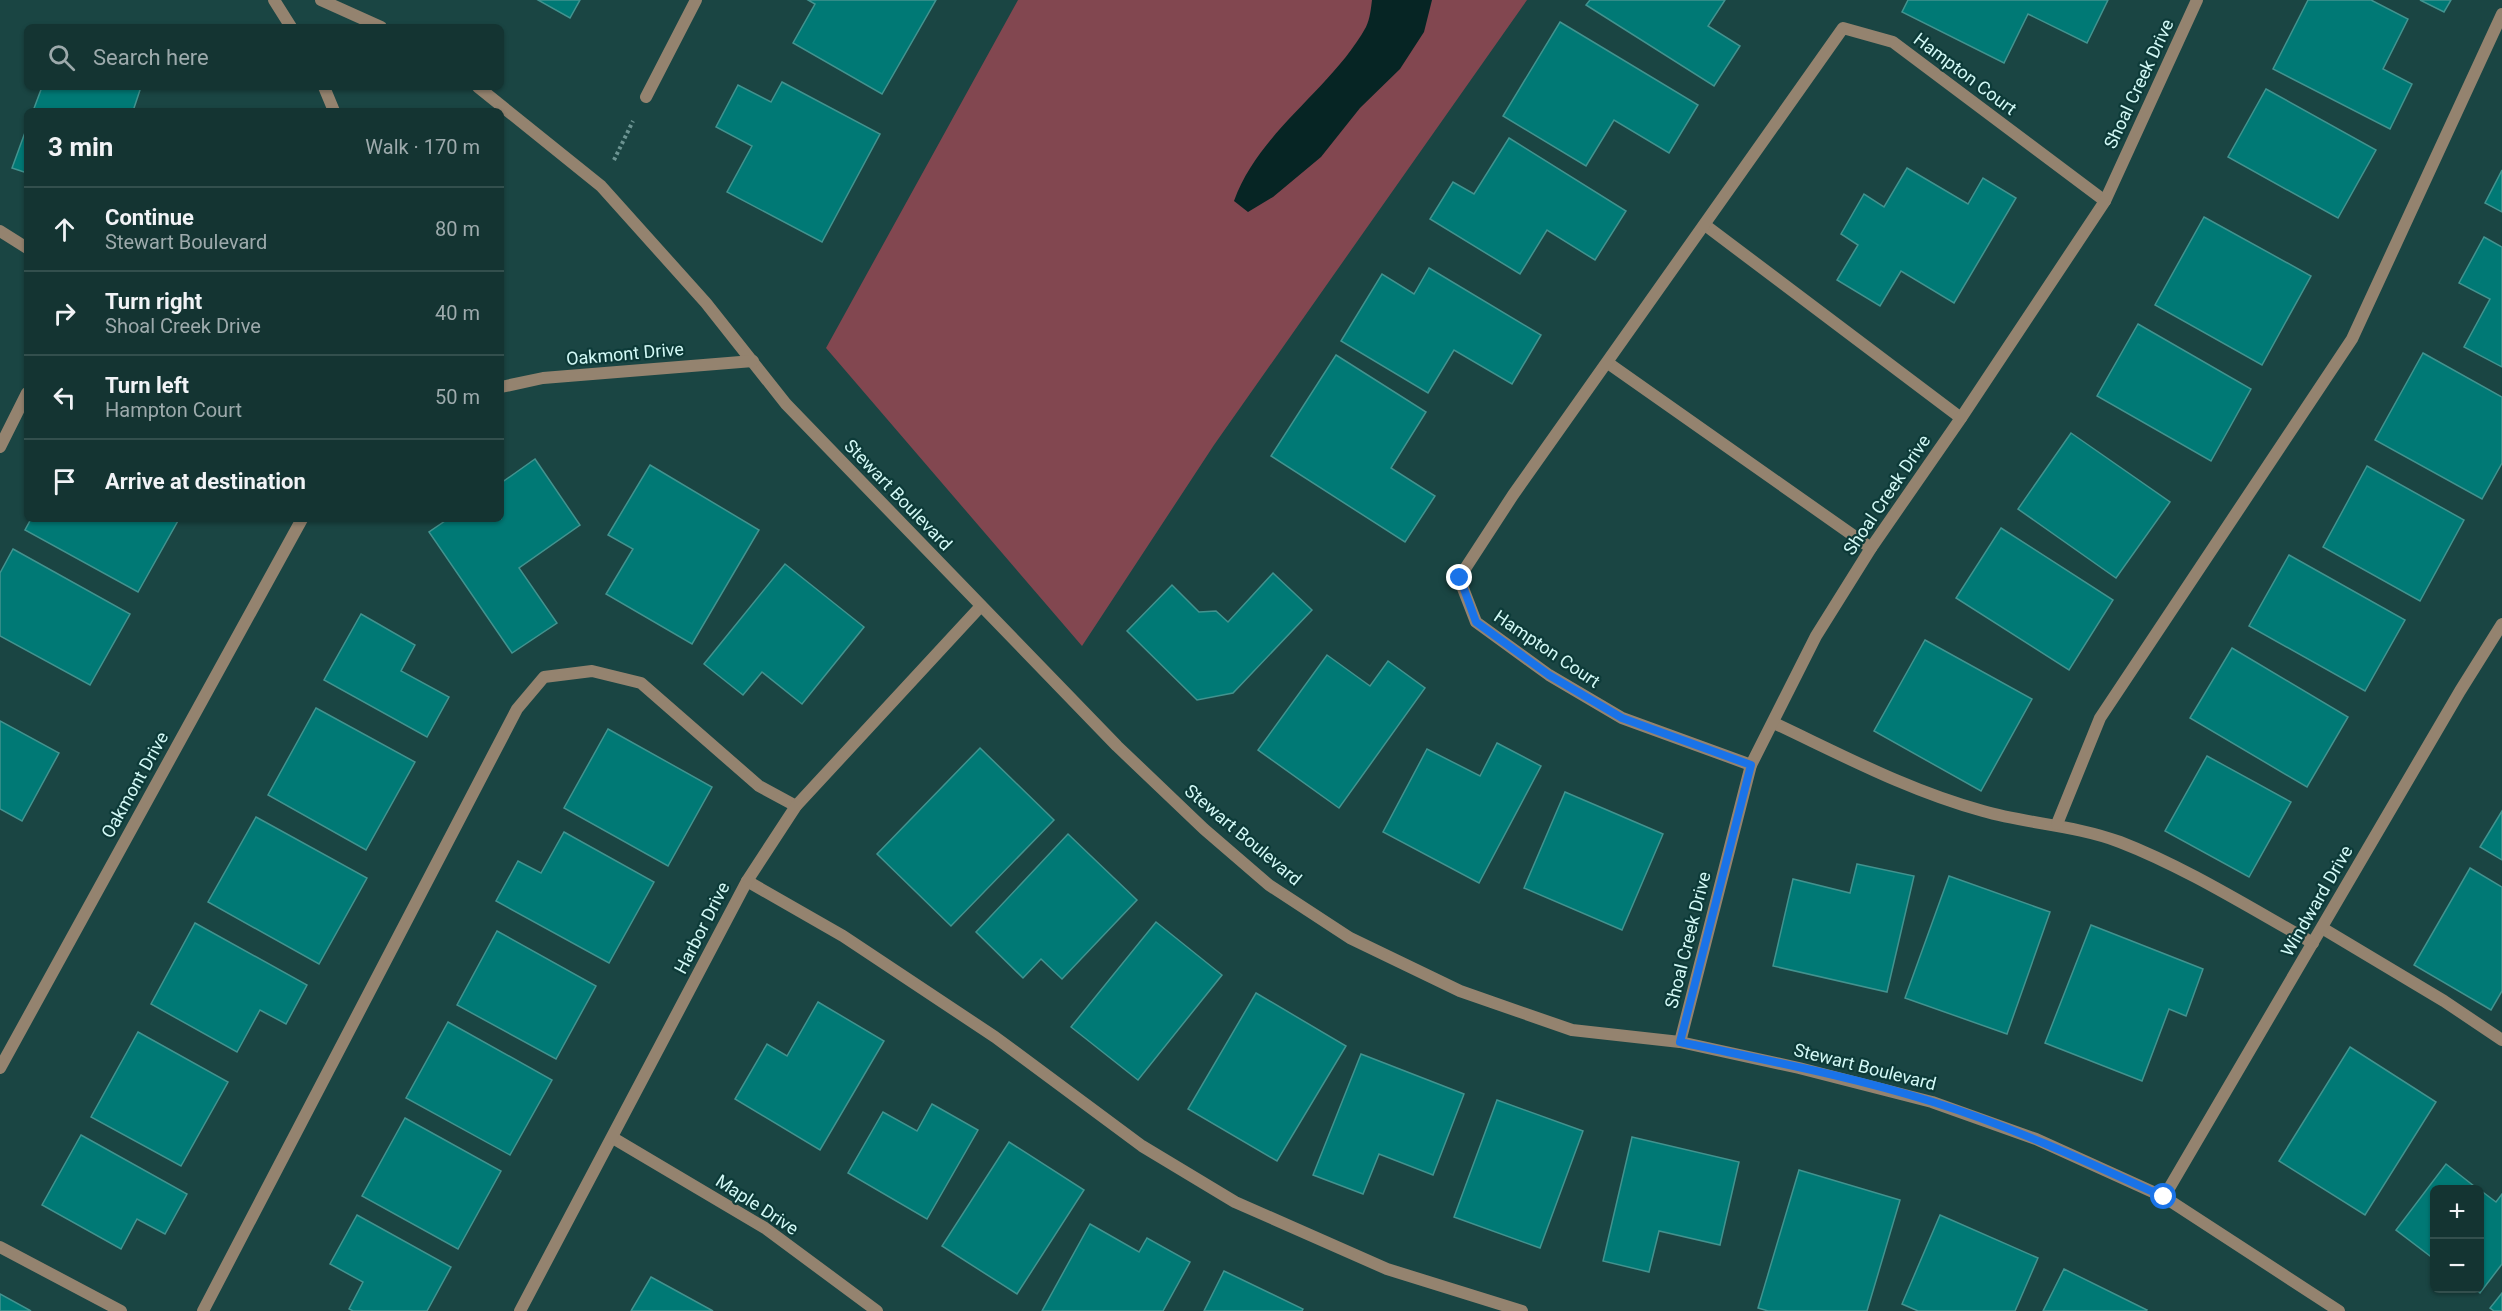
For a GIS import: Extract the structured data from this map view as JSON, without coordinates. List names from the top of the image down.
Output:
{
  "streets": {
    "street": [
      "Hampton Court",
      "Shoal Creek Drive",
      "Oakmont Drive",
      "Stewart Boulevard",
      "Windward Drive",
      "Harbor Drive",
      "Maple Drive"
    ]
  },
  "crossings": [
    ["Hampton Court", "Shoal Creek Drive"],
    ["Shoal Creek Drive", "Stewart Boulevard"],
    ["Oakmont Drive", "Stewart Boulevard"],
    ["Stewart Boulevard", "Windward Drive"],
    ["Stewart Boulevard", "Harbor Drive"],
    ["Harbor Drive", "Maple Drive"]
  ],
  "page": {
    "search": "Search here",
    "heading": ["3 min", "Walk · 170 m"],
    "list": [
      ["Continue", "Stewart Boulevard", "80 m"],
      ["Turn right", "Shoal Creek Drive", "40 m"],
      ["Turn left", "Hampton Court", "50 m"],
      "Arrive at destination"
    ],
    "map_buttons": ["+", "−"]
  }
}
